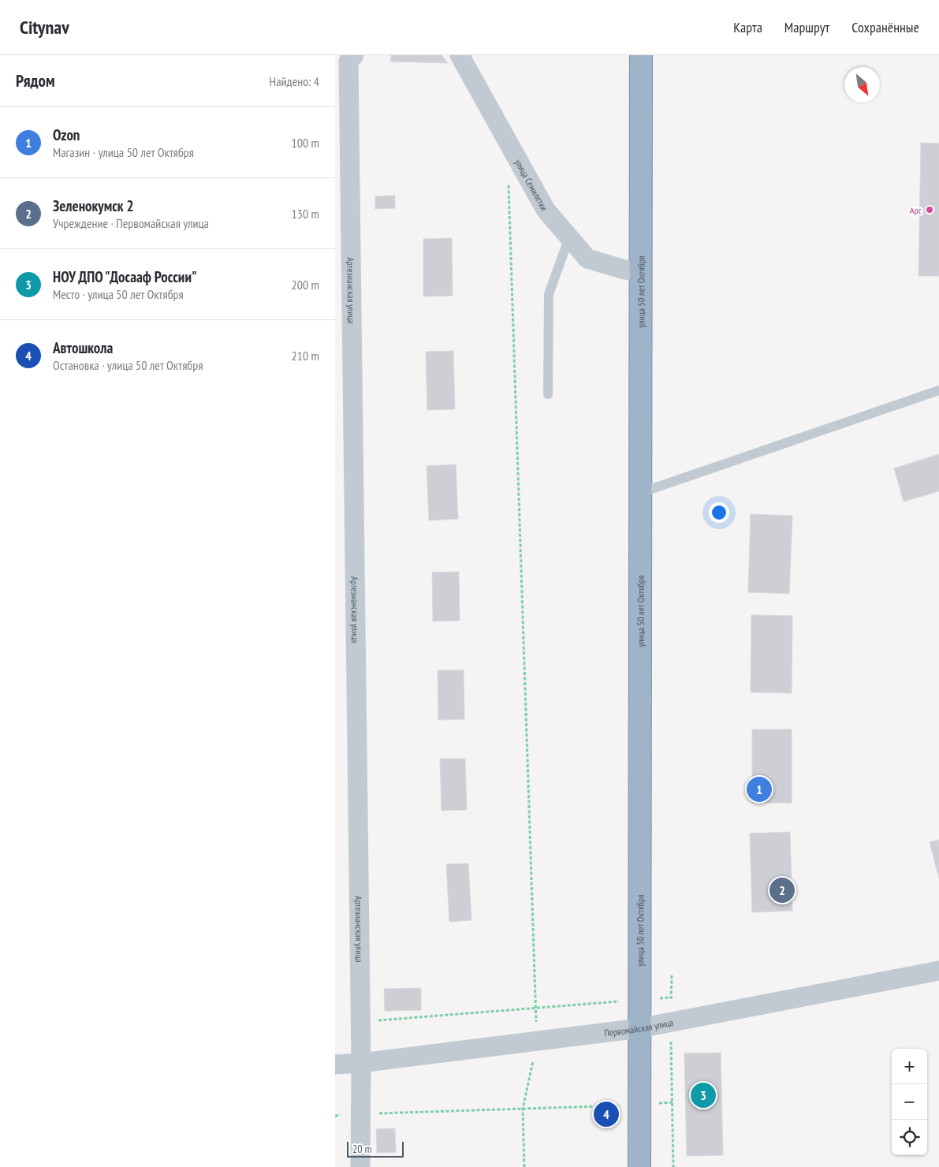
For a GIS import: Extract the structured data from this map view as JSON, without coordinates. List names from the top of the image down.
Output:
{
  "streets": {
    "highway": ["улица 50 лет Октября"],
    "street": ["улица Семилетки", "Артезианская улица", "Первомайская улица"]
  },
  "crossings": [
    ["улица Семилетки", "улица 50 лет Октября"],
    ["Артезианская улица", "Первомайская улица"],
    ["улица 50 лет Октября", "Первомайская улица"]
  ],
  "places": ["Арс"],
  "scale_bar": "20 m",
  "north": "bottom right",
  "page": {
    "header": "Citynav",
    "nav": ["Карта", "Маршрут", "Сохранённые"],
    "heading": ["Рядом", "Найдено: 4"],
    "list": [
      {
        "mark": "1",
        "name": "Ozon",
        "note": "Магазин · улица 50 лет Октября",
        "value": "100 m"
      },
      {
        "mark": "2",
        "name": "Зеленокумск 2",
        "note": "Учреждение · Первомайская улица",
        "value": "130 m"
      },
      {
        "mark": "3",
        "name": "НОУ ДПО \"Досааф России\"",
        "note": "Место · улица 50 лет Октября",
        "value": "200 m"
      },
      {
        "mark": "4",
        "name": "Автошкола",
        "note": "Остановка · улица 50 лет Октября",
        "value": "210 m"
      }
    ],
    "pins": [
      "1",
      "2",
      "3",
      "4"
    ],
    "map_buttons": ["+", "−"],
    "scale": "20 m"
  }
}
